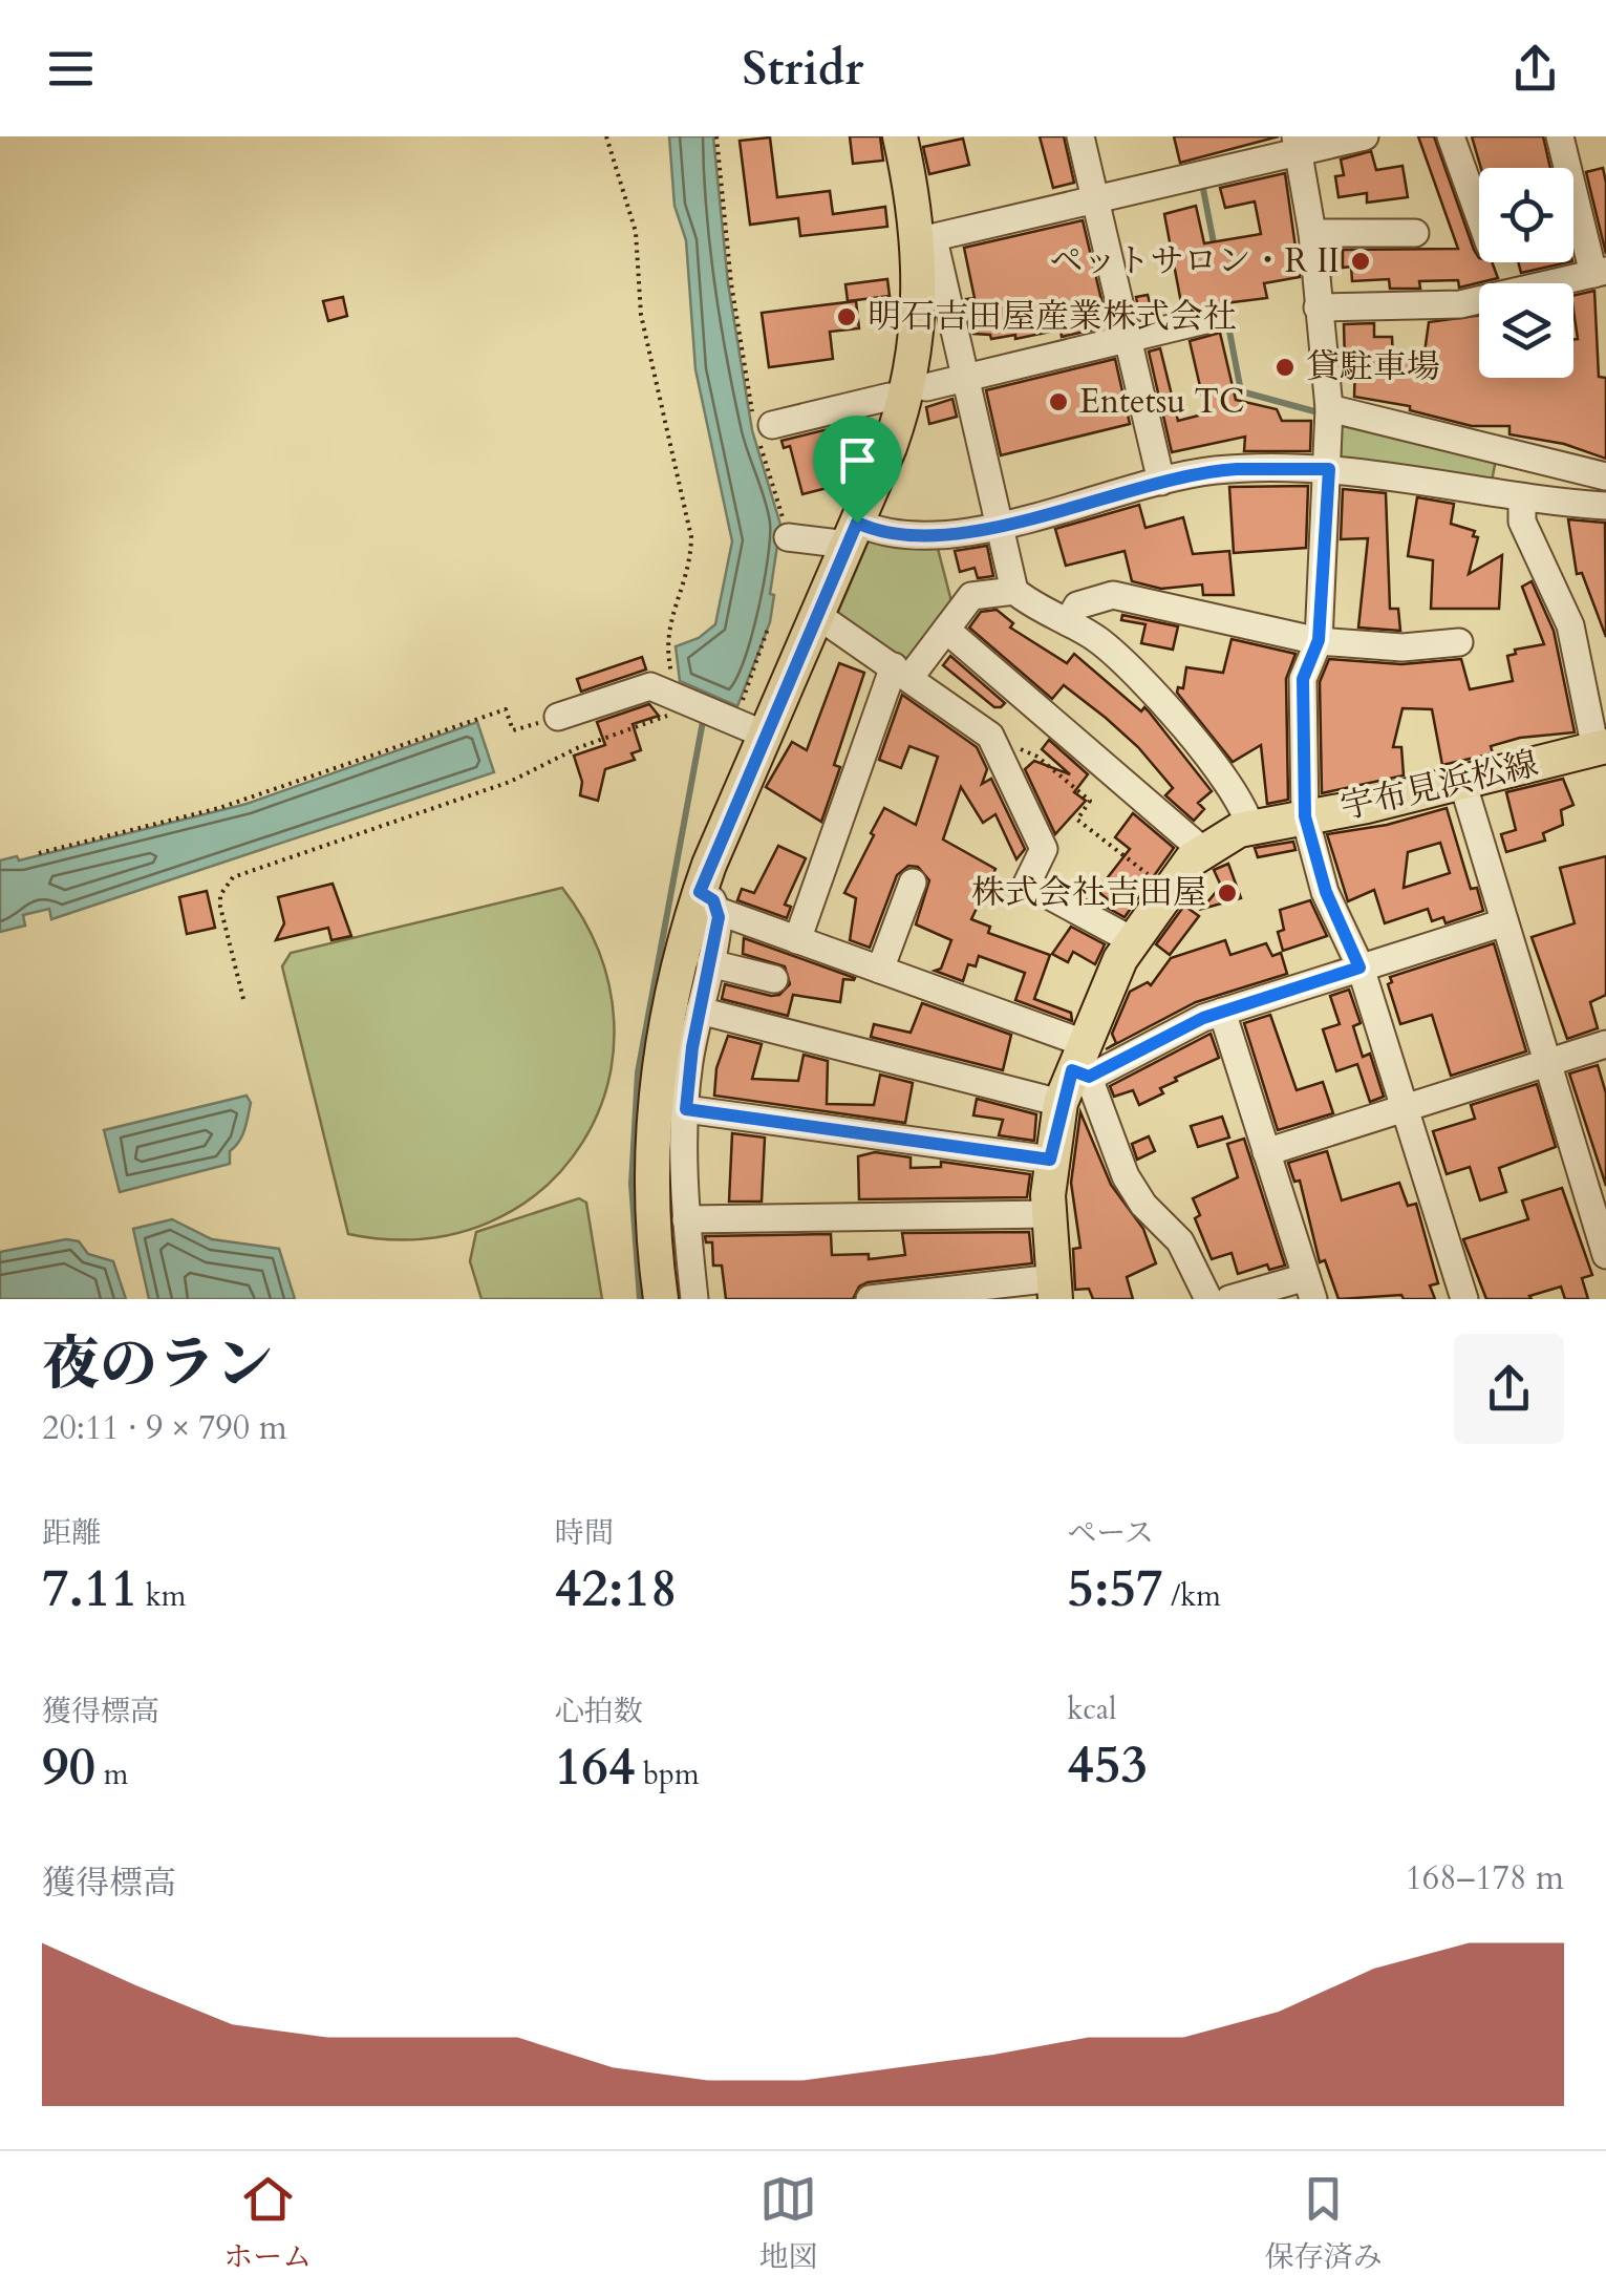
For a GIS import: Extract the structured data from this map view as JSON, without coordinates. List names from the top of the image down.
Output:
{
  "streets": {
    "main road": ["宇布見浜松線"]
  },
  "places": [
    "ペットサロン・R II",
    "明石吉田屋産業株式会社",
    "貸駐車場",
    "Entetsu TC",
    "株式会社吉田屋"
  ],
  "page": {
    "header": "Stridr",
    "heading": ["夜のラン", "20:11 · 9 × 790 m"],
    "stats": [
      ["距離", "7.11 km"],
      ["時間", "42:18"],
      ["ペース", "5:57 /km"],
      ["獲得標高", "90 m"],
      ["心拍数", "164 bpm"],
      ["kcal", "453"]
    ],
    "chart": ["獲得標高", "168–178 m"],
    "tabs": ["ホーム", "地図", "保存済み"]
  }
}
